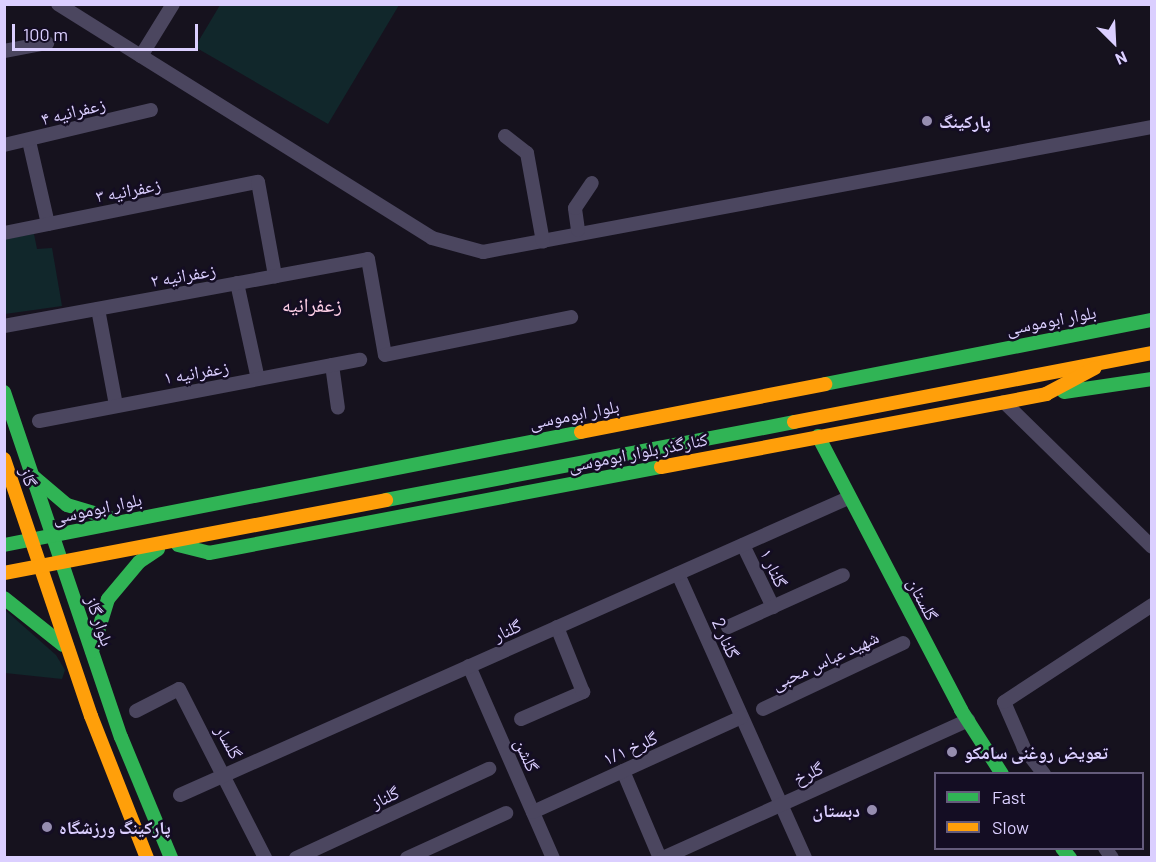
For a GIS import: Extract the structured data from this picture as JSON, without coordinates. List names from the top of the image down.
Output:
{
  "streets": {
    "main road": [
      "بلوار ابوموسی",
      "کنارگذر بلوار ابوموسی",
      "گاز",
      "گلستان",
      "بلوار گاز"
    ],
    "street": [
      "زعفرانیه ۴",
      "زعفرانیه ۳",
      "زعفرانیه ۲",
      "زعفرانیه ۱",
      "گلنار ۱",
      "گلنار",
      "گلنار 2",
      "شهید عباس محبی",
      "گلسار",
      "گلرخ ۱/۱",
      "گلشن",
      "گلرخ",
      "گلناز"
    ]
  },
  "crossings": [
    ["زعفرانیه ۳", "زعفرانیه ۲"],
    ["بلوار ابوموسی", "گاز"],
    ["بلوار ابوموسی", "بلوار گاز"],
    ["کنارگذر بلوار ابوموسی", "گلستان"],
    ["گلنار ۱", "گلنار"],
    ["گلستان", "گلنار"],
    ["گلستان", "گلرخ"],
    ["گلنار", "گلنار 2"],
    ["گلنار", "گلسار"],
    ["گلنار", "گلشن"],
    ["گلنار 2", "گلرخ ۱/۱"],
    ["گلنار 2", "گلرخ"],
    ["گلرخ ۱/۱", "گلشن"]
  ],
  "districts": ["زعفرانیه"],
  "places": [
    "پارکینگ",
    "تعویض روغنی سامکو",
    "دبستان",
    "پارکینگ ورزشگاه"
  ],
  "legend": ["Fast", "Slow"],
  "scale_bar": "100 m",
  "north": "bottom right"
}
